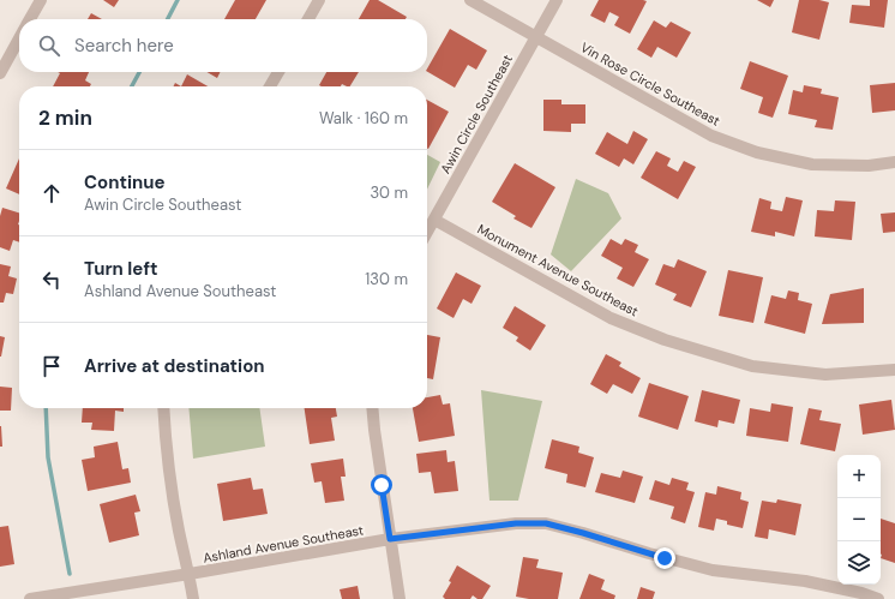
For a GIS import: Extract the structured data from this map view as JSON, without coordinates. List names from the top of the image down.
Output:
{
  "streets": {
    "street": [
      "Vin Rose Circle Southeast",
      "Awin Circle Southeast",
      "Monument Avenue Southeast",
      "Ashland Avenue Southeast"
    ]
  },
  "crossings": [
    ["Vin Rose Circle Southeast", "Awin Circle Southeast"],
    ["Awin Circle Southeast", "Monument Avenue Southeast"]
  ],
  "page": {
    "search": "Search here",
    "heading": ["2 min", "Walk · 160 m"],
    "list": [
      ["Continue", "Awin Circle Southeast", "30 m"],
      ["Turn left", "Ashland Avenue Southeast", "130 m"],
      "Arrive at destination"
    ],
    "map_buttons": ["+", "−"]
  }
}
